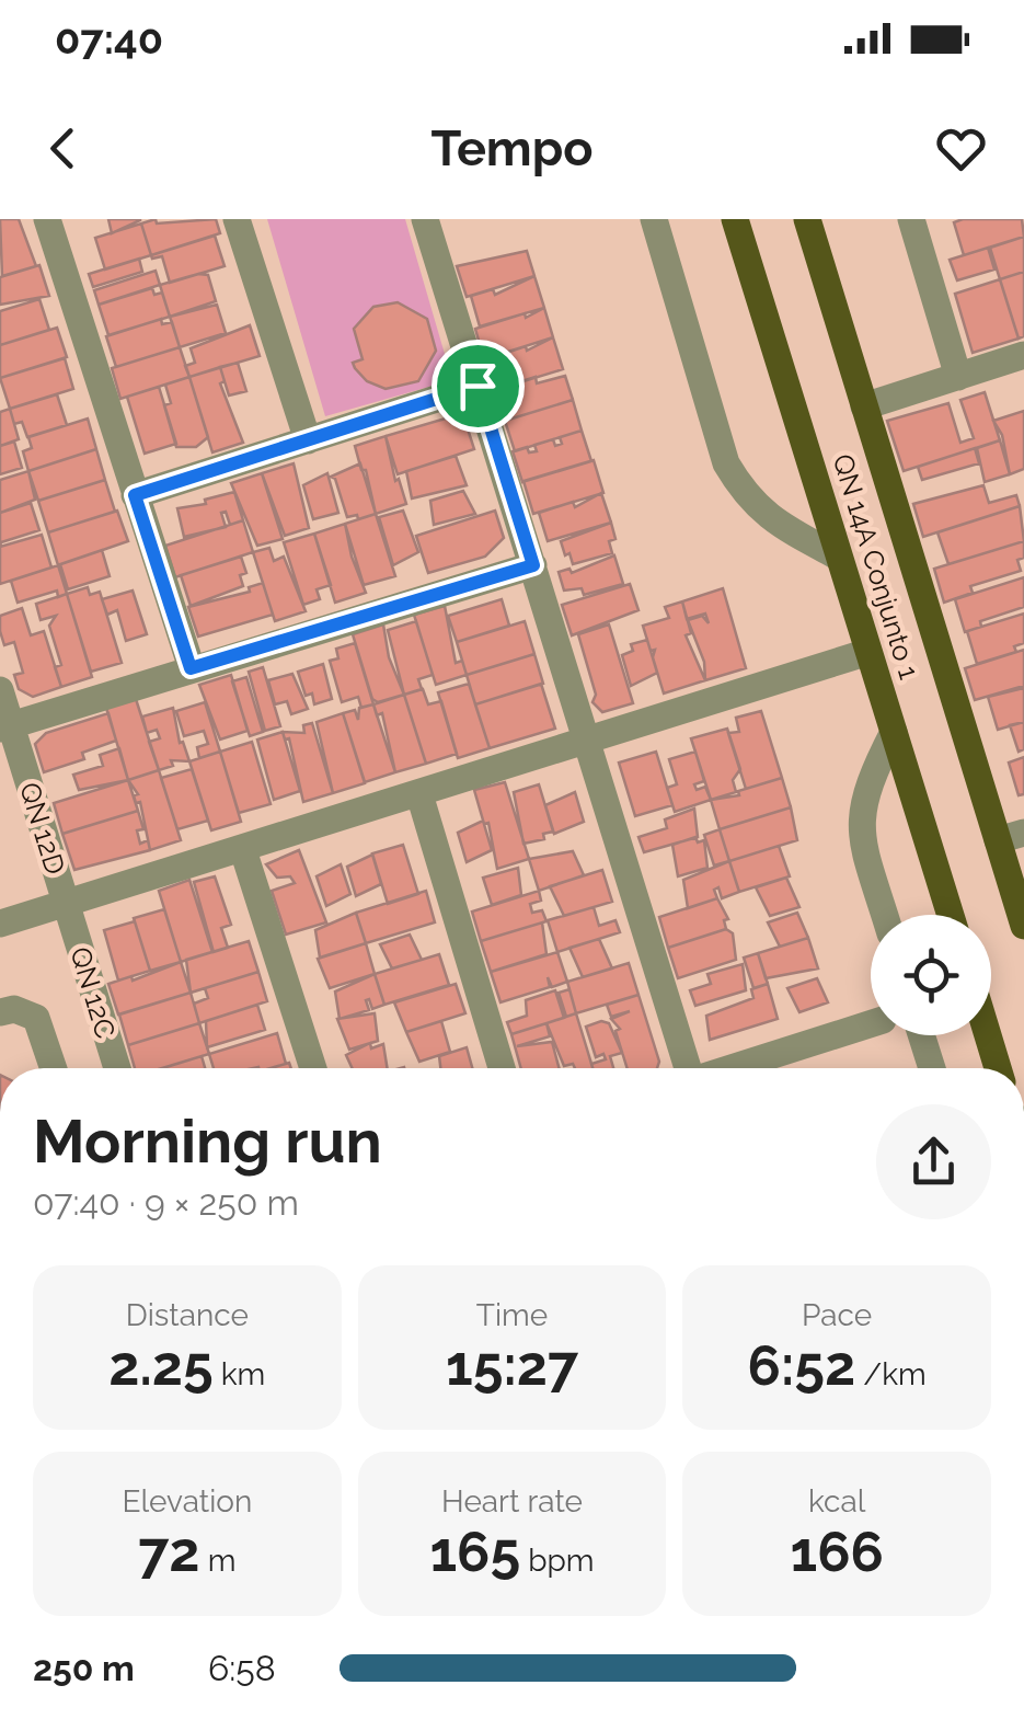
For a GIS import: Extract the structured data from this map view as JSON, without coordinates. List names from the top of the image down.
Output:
{
  "streets": {
    "main road": ["QN 14A Conjunto 1"],
    "street": ["QN 12D", "QN 12C"]
  },
  "crossings": [
    ["QN 12D", "QN 12C"]
  ],
  "page": {
    "status": "07:40",
    "header": "Tempo",
    "heading": ["Morning run", "07:40 · 9 × 250 m"],
    "stats": [
      ["Distance", "2.25 km"],
      ["Time", "15:27"],
      ["Pace", "6:52 /km"],
      ["Elevation", "72 m"],
      ["Heart rate", "165 bpm"],
      ["kcal", "166"]
    ],
    "list": [
      {
        "name": "250 m",
        "note": "6:58"
      }
    ]
  }
}
